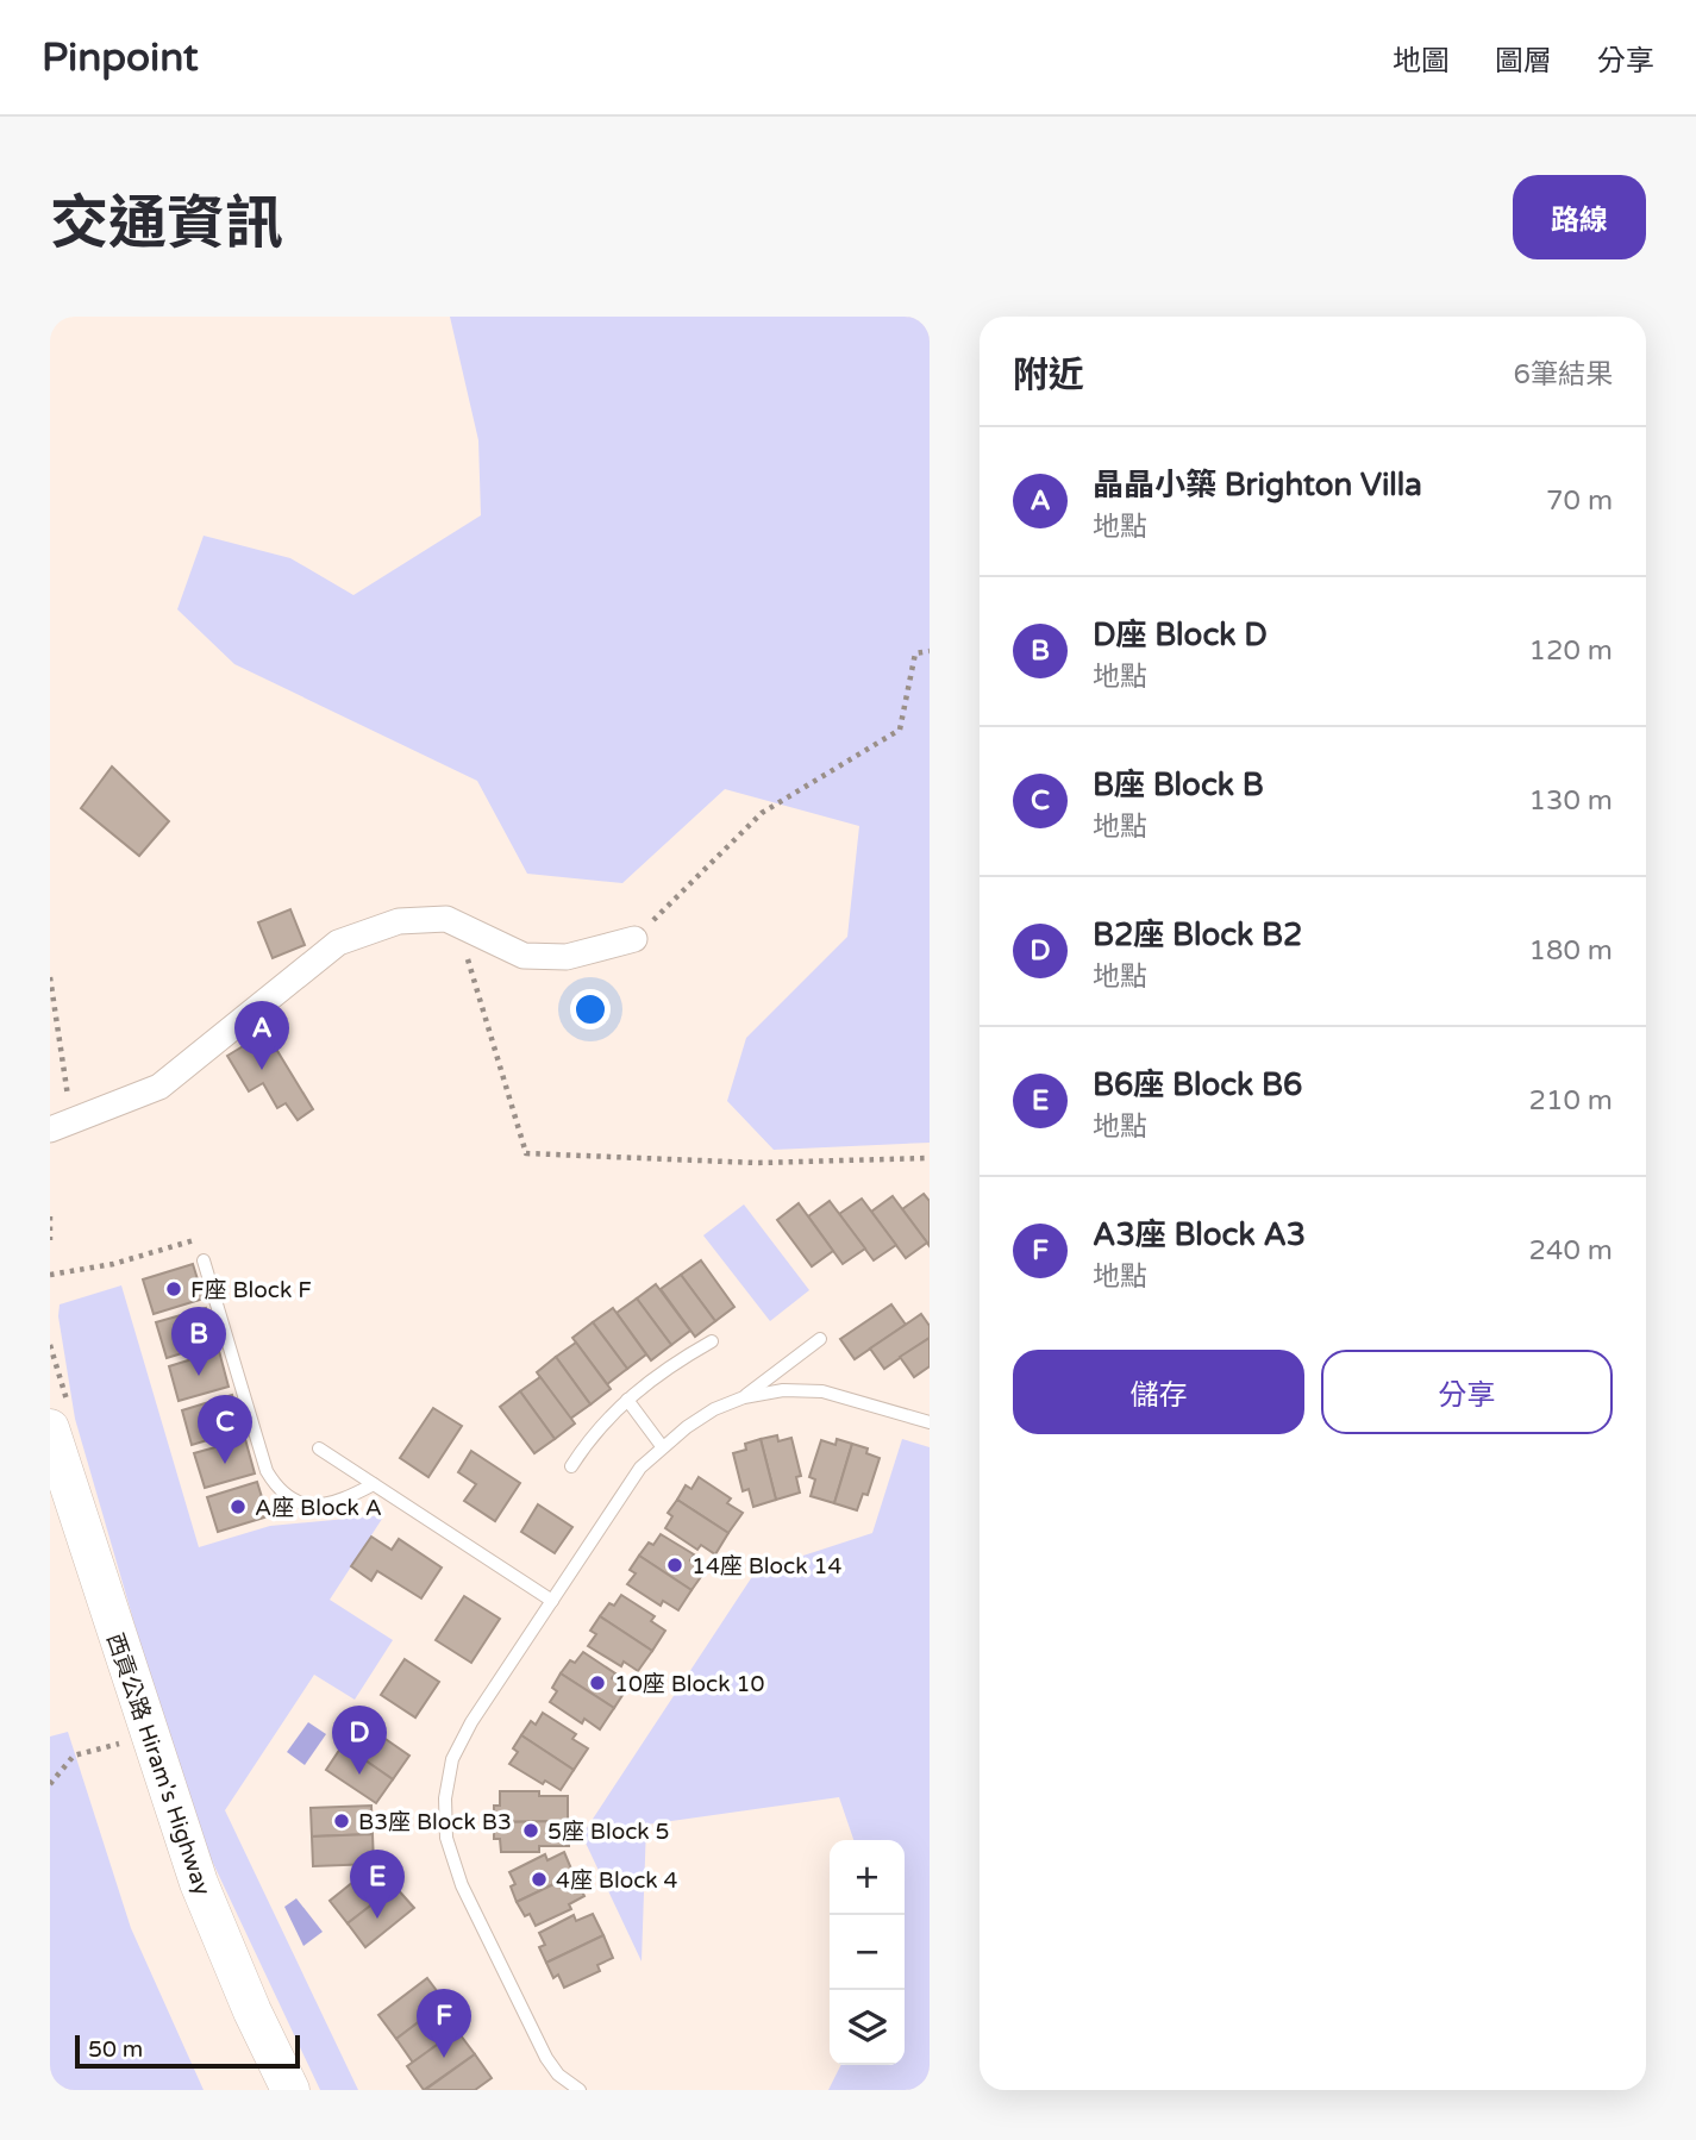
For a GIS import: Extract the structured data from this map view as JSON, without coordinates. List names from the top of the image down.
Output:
{
  "streets": {
    "main road": ["西貢公路 Hiram's Highway"]
  },
  "places": [
    "F座 Block F",
    "A座 Block A",
    "14座 Block 14",
    "10座 Block 10",
    "B3座 Block B3",
    "5座 Block 5",
    "4座 Block 4"
  ],
  "scale_bar": "50 m",
  "page": {
    "header": "Pinpoint",
    "nav": ["地圖", "圖層", "分享"],
    "title": "交通資訊",
    "buttons": [
      "路線",
      ["儲存", "分享"]
    ],
    "heading": ["附近", "6筆結果"],
    "list": [
      {
        "mark": "A",
        "name": "晶晶小築 Brighton Villa",
        "note": "地點",
        "value": "70 m"
      },
      {
        "mark": "B",
        "name": "D座 Block D",
        "note": "地點",
        "value": "120 m"
      },
      {
        "mark": "C",
        "name": "B座 Block B",
        "note": "地點",
        "value": "130 m"
      },
      {
        "mark": "D",
        "name": "B2座 Block B2",
        "note": "地點",
        "value": "180 m"
      },
      {
        "mark": "E",
        "name": "B6座 Block B6",
        "note": "地點",
        "value": "210 m"
      },
      {
        "mark": "F",
        "name": "A3座 Block A3",
        "note": "地點",
        "value": "240 m"
      }
    ],
    "pins": [
      "A",
      "B",
      "C",
      "D",
      "E",
      "F"
    ],
    "map_buttons": ["+", "−"],
    "scale": "50 m"
  }
}
